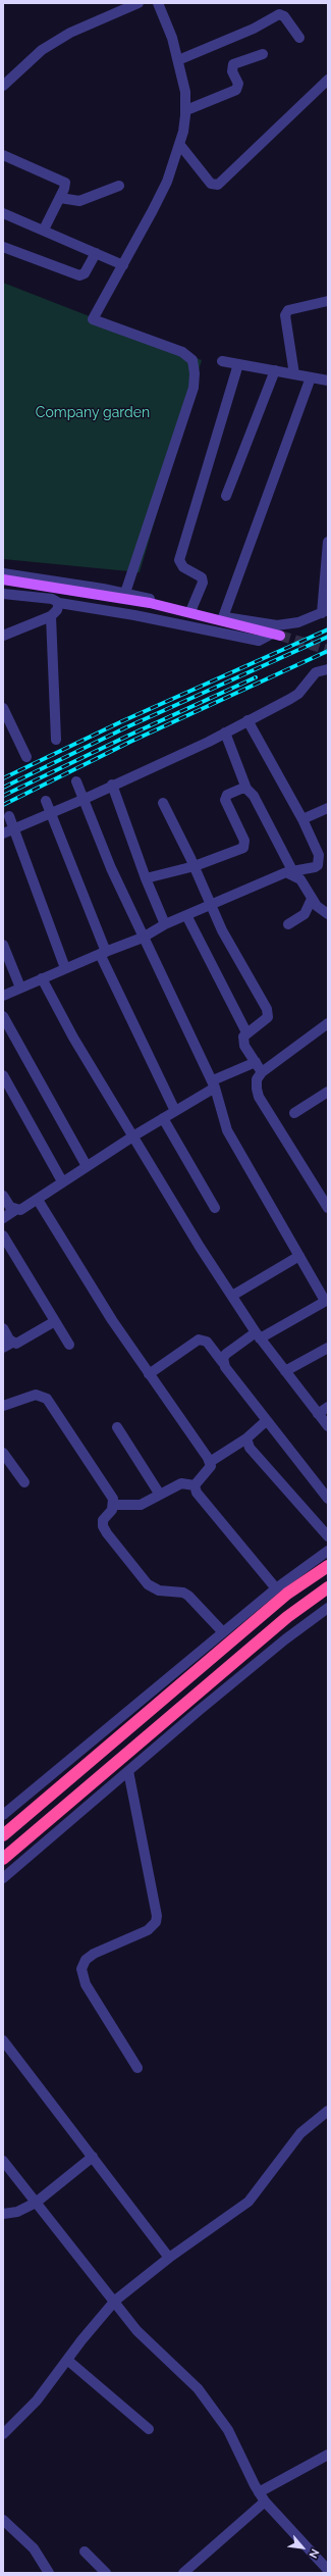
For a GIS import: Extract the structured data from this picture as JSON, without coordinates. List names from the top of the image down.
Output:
{
  "parks": ["Company garden"],
  "north": "bottom right"
}
